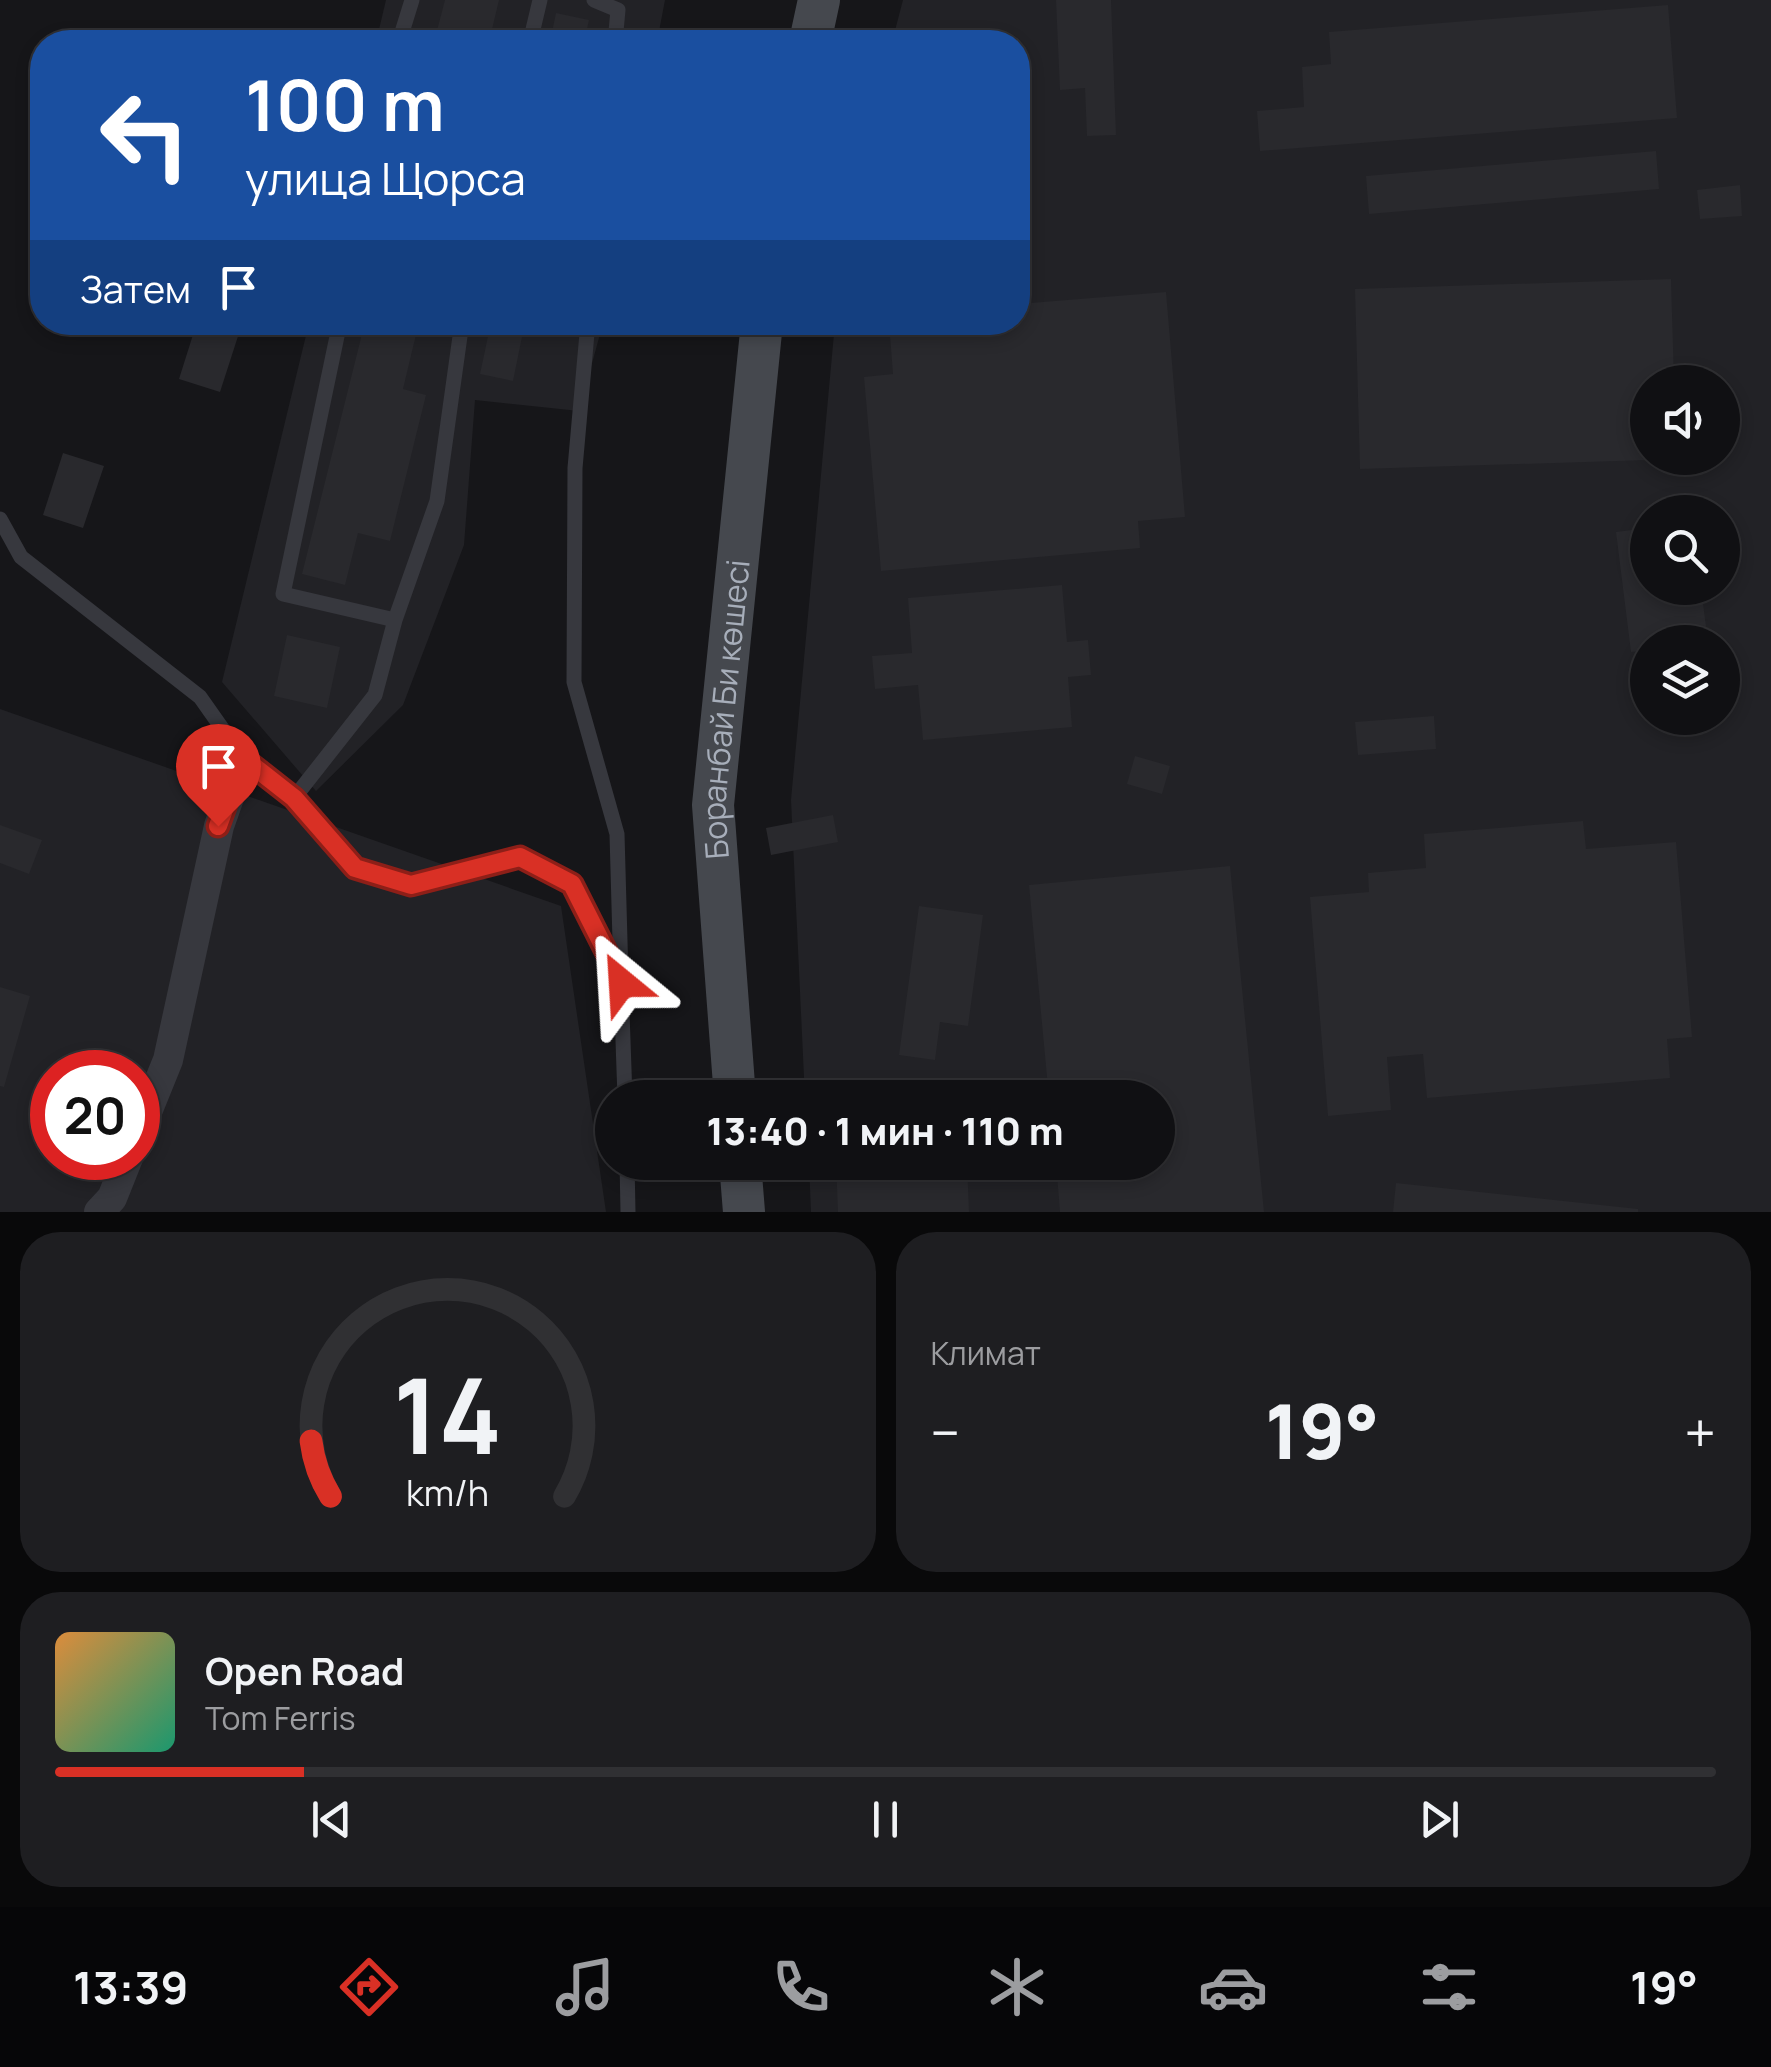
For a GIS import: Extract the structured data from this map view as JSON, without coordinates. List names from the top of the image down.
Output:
{
  "streets": {
    "main road": ["Боранбай Би көшесі"]
  },
  "page": {
    "turn": ["100 m", "улица Щорса"],
    "then": "Затем",
    "limit": "20",
    "trip": "13:40 · 1 мин · 110 m",
    "tile": "Климат",
    "heat": ["−", "19°", "+"],
    "song": ["Open Road", "Tom Ferris"],
    "tabs": ["13:39", "19°"],
    "gauge": ["14", "km/h"]
  }
}
